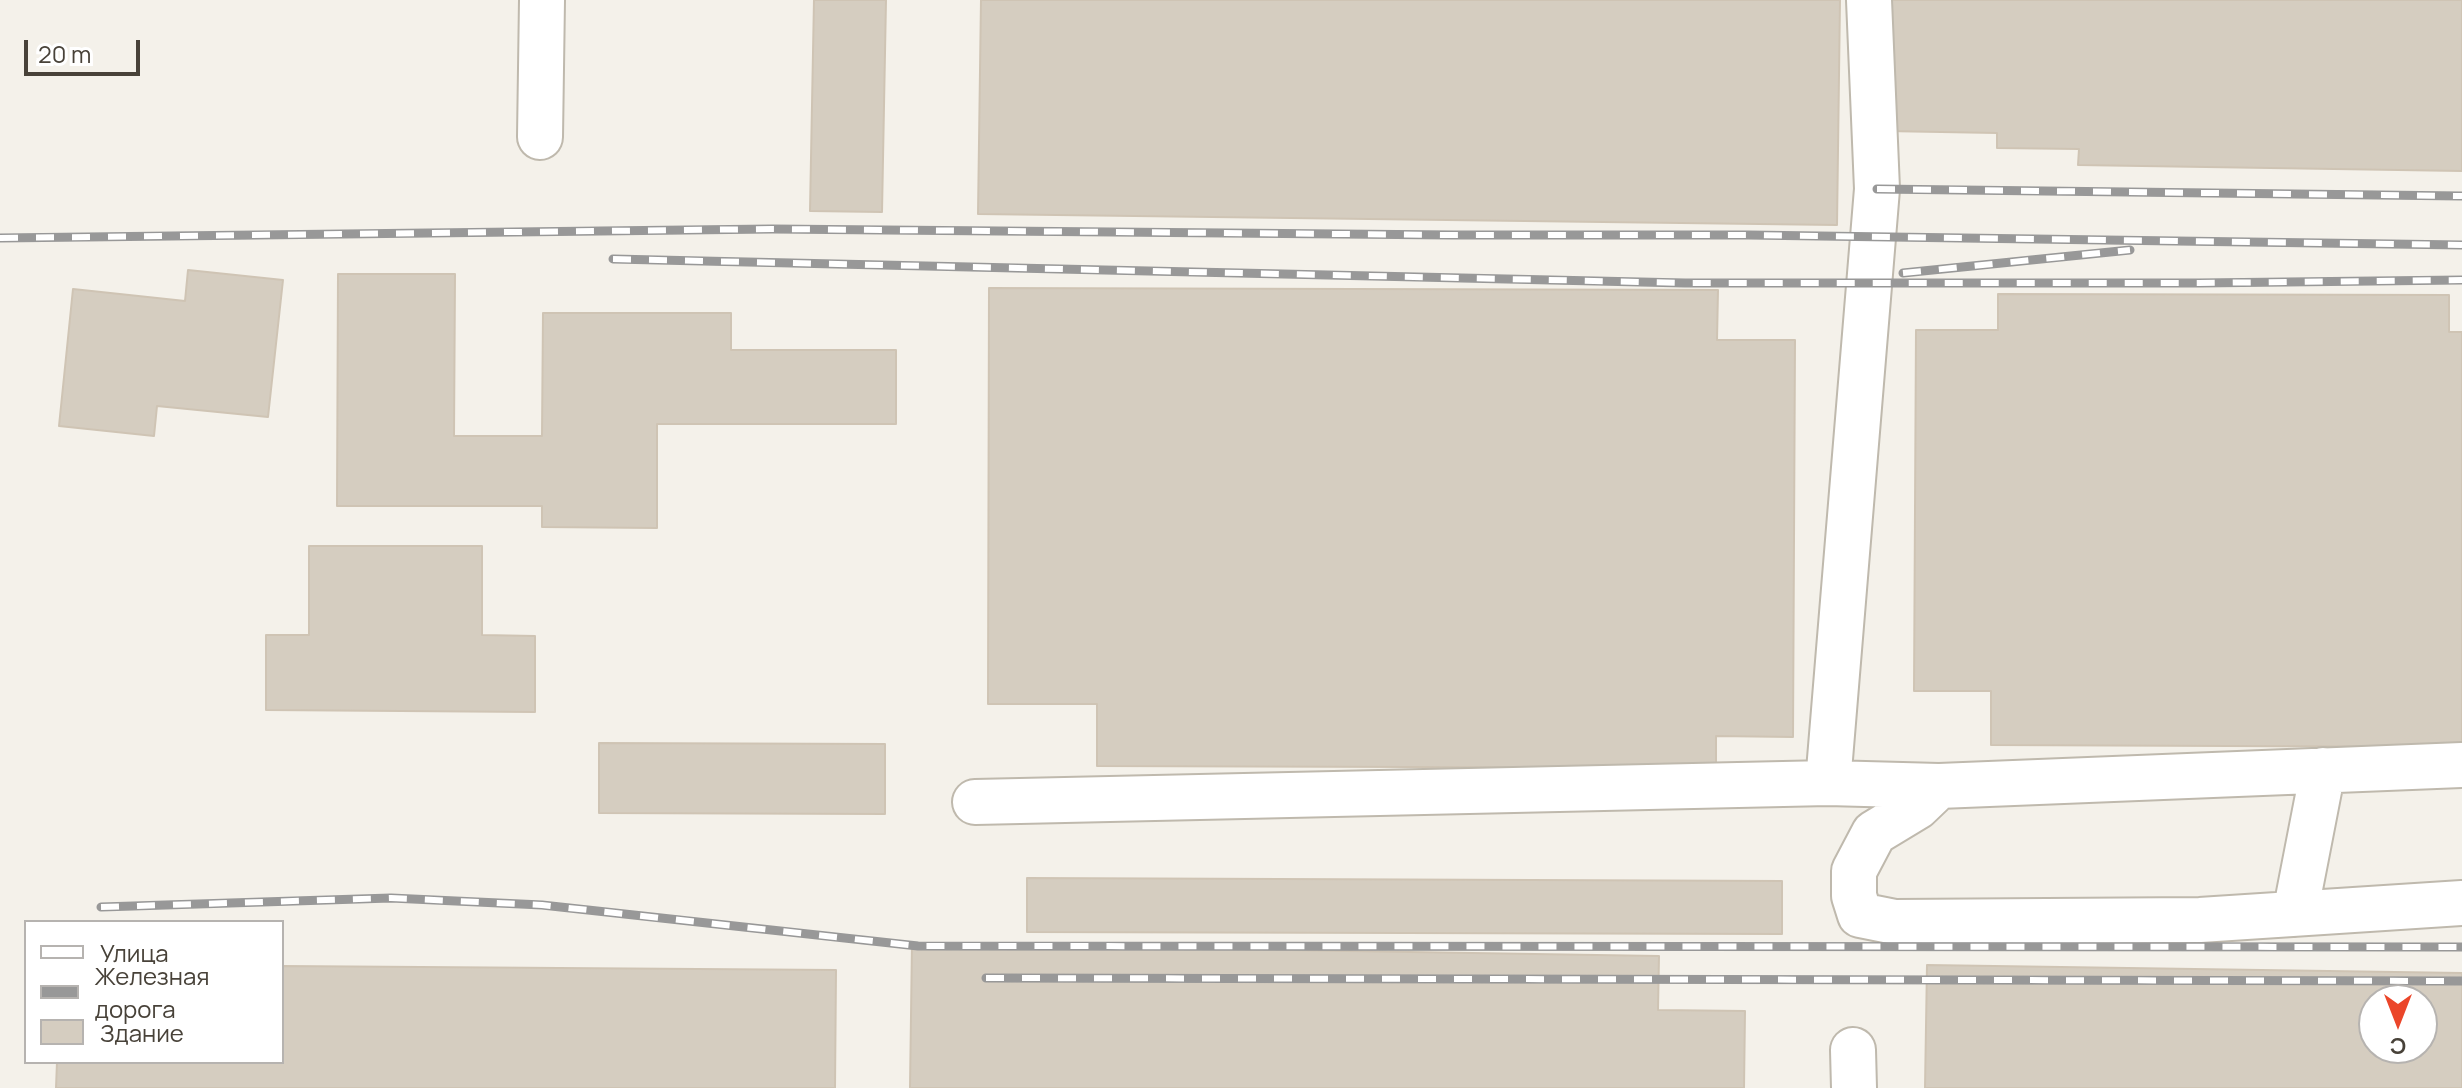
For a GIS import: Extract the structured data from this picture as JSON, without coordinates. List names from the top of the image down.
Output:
{
  "legend": ["Улица", "Железная дорога", "Здание"],
  "scale_bar": "20 m",
  "north": "bottom"
}
